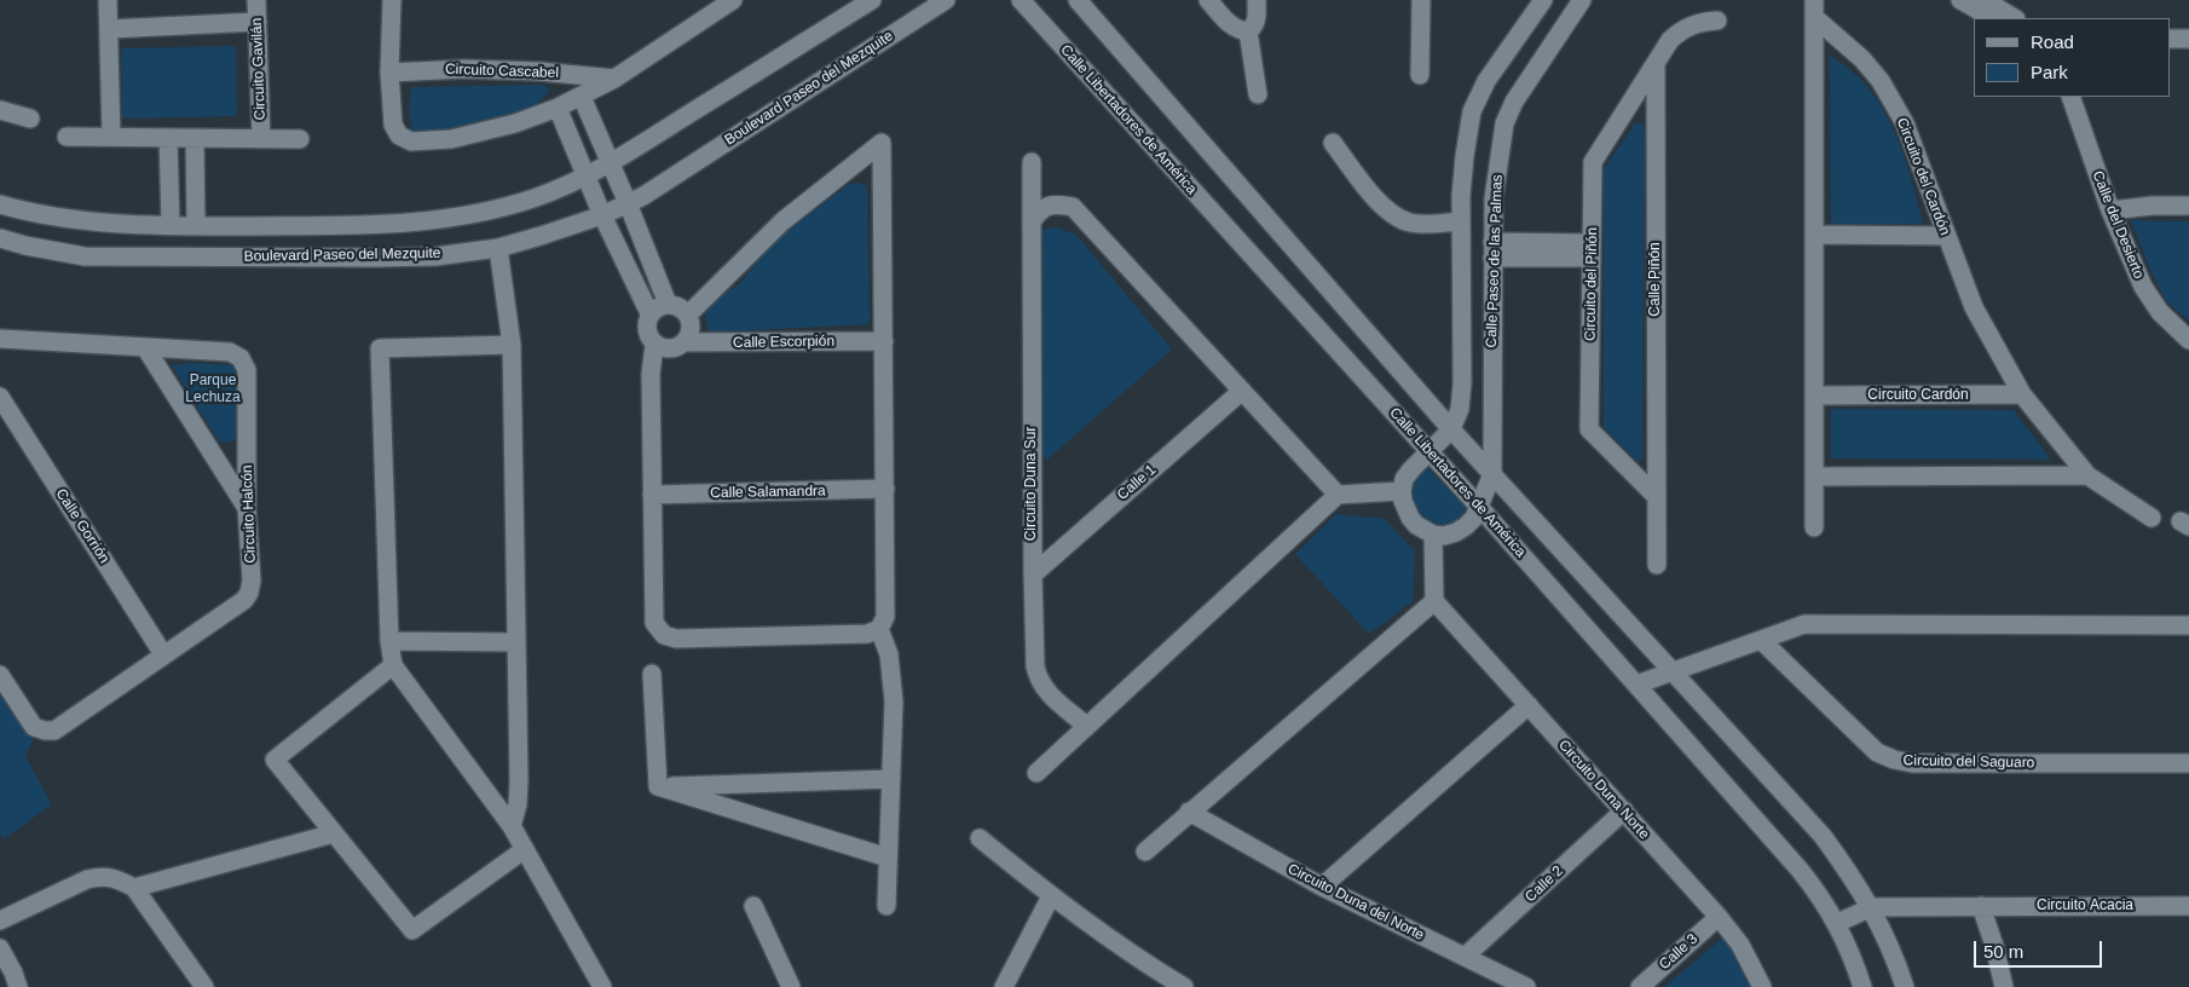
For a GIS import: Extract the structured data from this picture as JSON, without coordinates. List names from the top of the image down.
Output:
{
  "streets": {
    "street": [
      "Circuito Gavilán",
      "Circuito Cascabel",
      "Boulevard Paseo del Mezquite",
      "Calle Libertadores de América",
      "Circuito del Cardón",
      "Calle del Desierto",
      "Calle Paseo de las Palmas",
      "Calle Piñón",
      "Circuito del Piñón",
      "Calle Escorpión",
      "Circuito Cardón",
      "Calle 1",
      "Circuito Duna Sur",
      "Calle Salamandra",
      "Circuito Halcón",
      "Calle Gorrión",
      "Circuito del Saguaro",
      "Circuito Duna Norte",
      "Calle 2",
      "Circuito Duna del Norte",
      "Circuito Acacia",
      "Calle 3"
    ]
  },
  "crossings": [
    ["Calle Libertadores de América", "Calle Paseo de las Palmas"],
    ["Calle Libertadores de América", "Circuito Acacia"],
    ["Circuito del Cardón", "Circuito Cardón"],
    ["Calle Piñón", "Circuito del Piñón"],
    ["Calle 1", "Circuito Duna Sur"],
    ["Circuito Halcón", "Calle Gorrión"],
    ["Circuito Duna Norte", "Calle 2"],
    ["Circuito Duna Norte", "Calle 3"],
    ["Calle 2", "Circuito Duna del Norte"]
  ],
  "parks": ["Parque Lechuza"],
  "legend": ["Road", "Park"],
  "scale_bar": "50 m"
}
